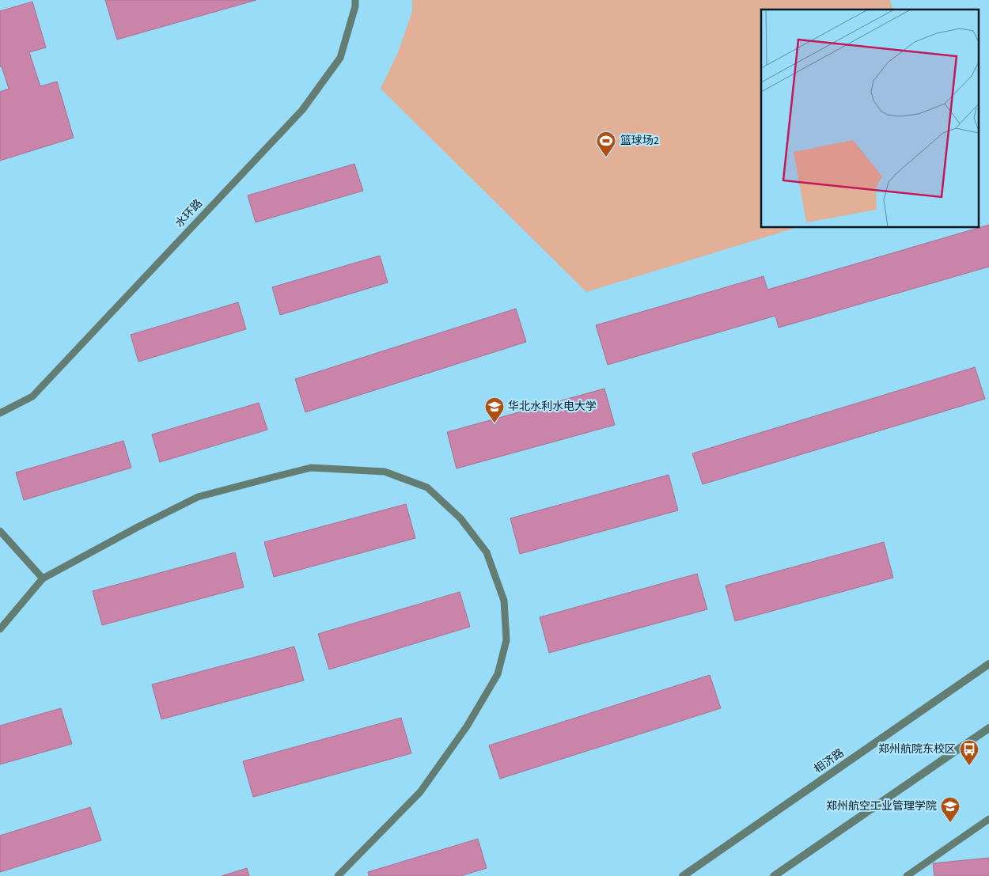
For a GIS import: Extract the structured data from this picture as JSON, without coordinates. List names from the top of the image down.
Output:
{
  "streets": {
    "street": ["相济路"],
    "lane": ["水环路"]
  },
  "places": {
    "sports": ["篮球场2"],
    "school or university": ["华北水利水电大学", "郑州航空工业管理学院"],
    "bus stop": ["郑州航院东校区"]
  }
}
